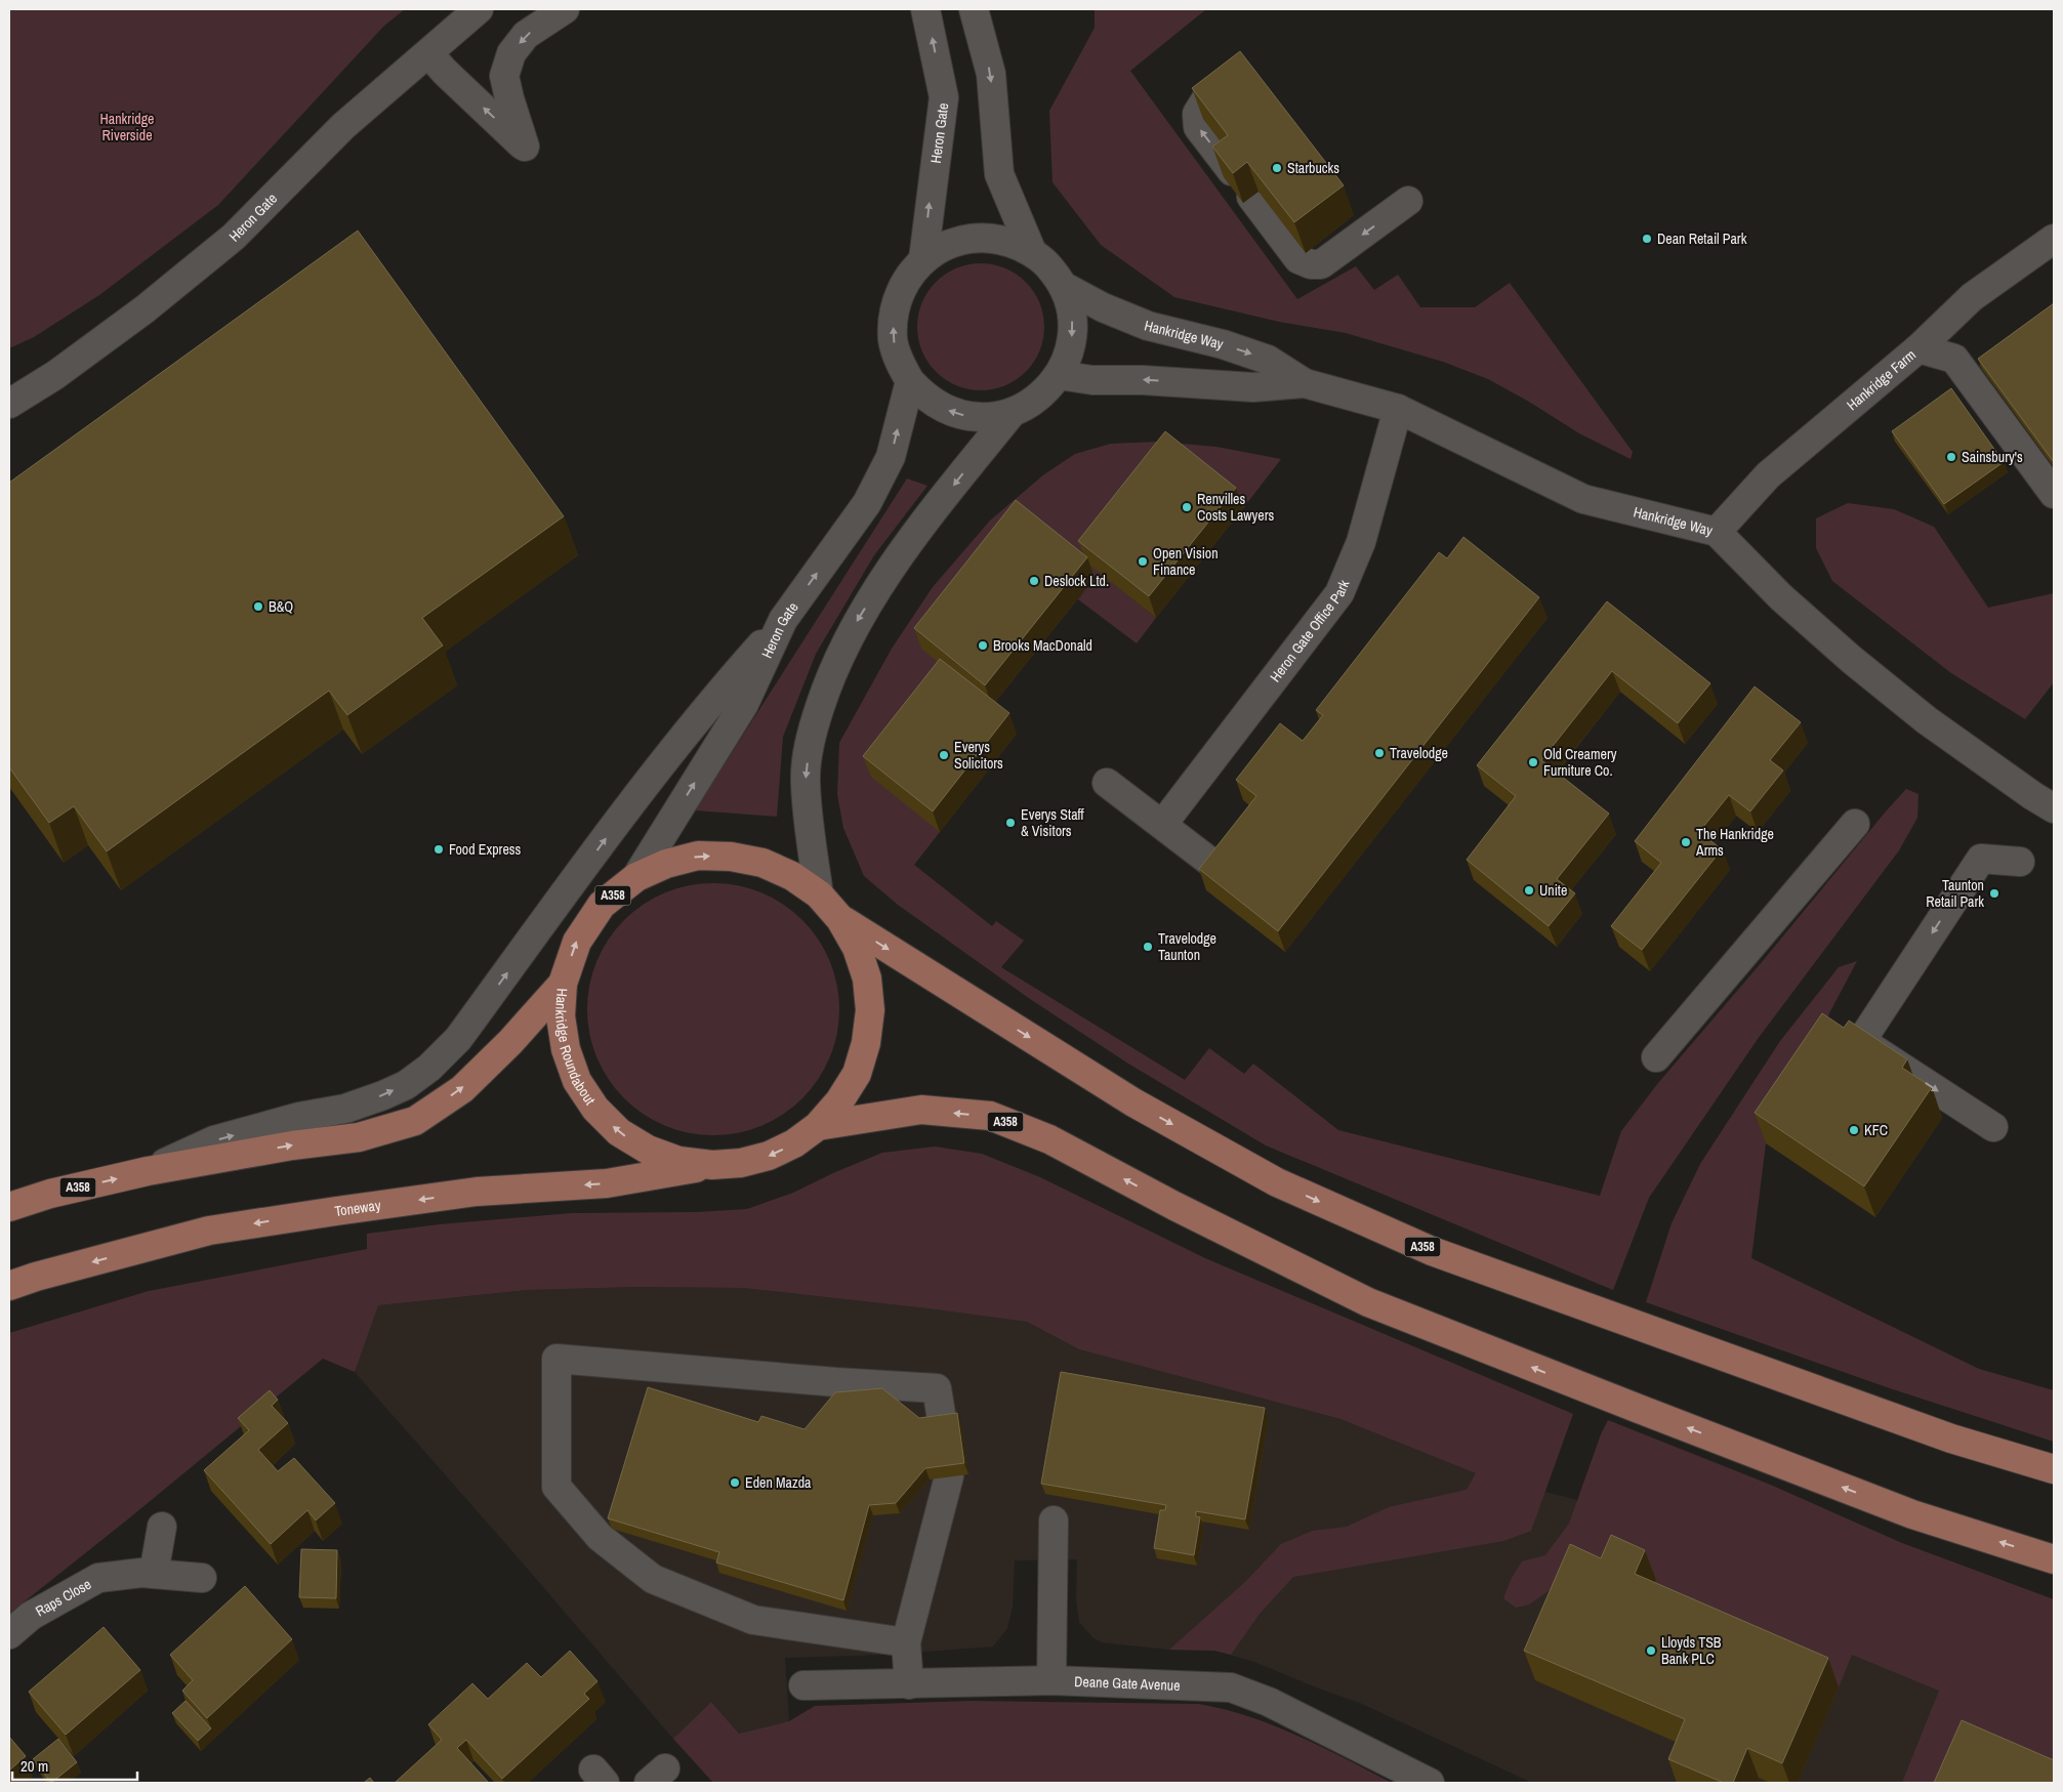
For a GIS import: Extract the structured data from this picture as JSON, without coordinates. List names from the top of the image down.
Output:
{
  "streets": {
    "main road": ["A358", "Hankridge Roundabout", "Toneway"],
    "street": [
      "Heron Gate",
      "Hankridge Way",
      "Hankridge Farm",
      "Heron Gate Office Park",
      "Raps Close",
      "Deane Gate Avenue"
    ]
  },
  "crossings": [
    ["Heron Gate", "Hankridge Way"],
    ["Heron Gate", "Hankridge Roundabout"],
    ["Hankridge Way", "Hankridge Farm"],
    ["Hankridge Way", "Heron Gate Office Park"],
    ["A358", "Hankridge Roundabout"],
    ["Hankridge Roundabout", "Toneway"]
  ],
  "parks": ["Hankridge Riverside"],
  "places": [
    "Starbucks",
    "Dean Retail Park",
    "Sainsbury's",
    "Renvilles Costs Lawyers",
    "Open Vision Finance",
    "Deslock Ltd.",
    "B&Q",
    "Brooks MacDonald",
    "Travelodge",
    "Everys Solicitors",
    "Old Creamery Furniture Co.",
    "Everys Staff & Visitors",
    "The Hankridge Arms",
    "Food Express",
    "Unite",
    "Taunton Retail Park",
    "Travelodge Taunton",
    "KFC",
    "Eden Mazda",
    "Lloyds TSB Bank PLC"
  ],
  "scale_bar": "20 m"
}
